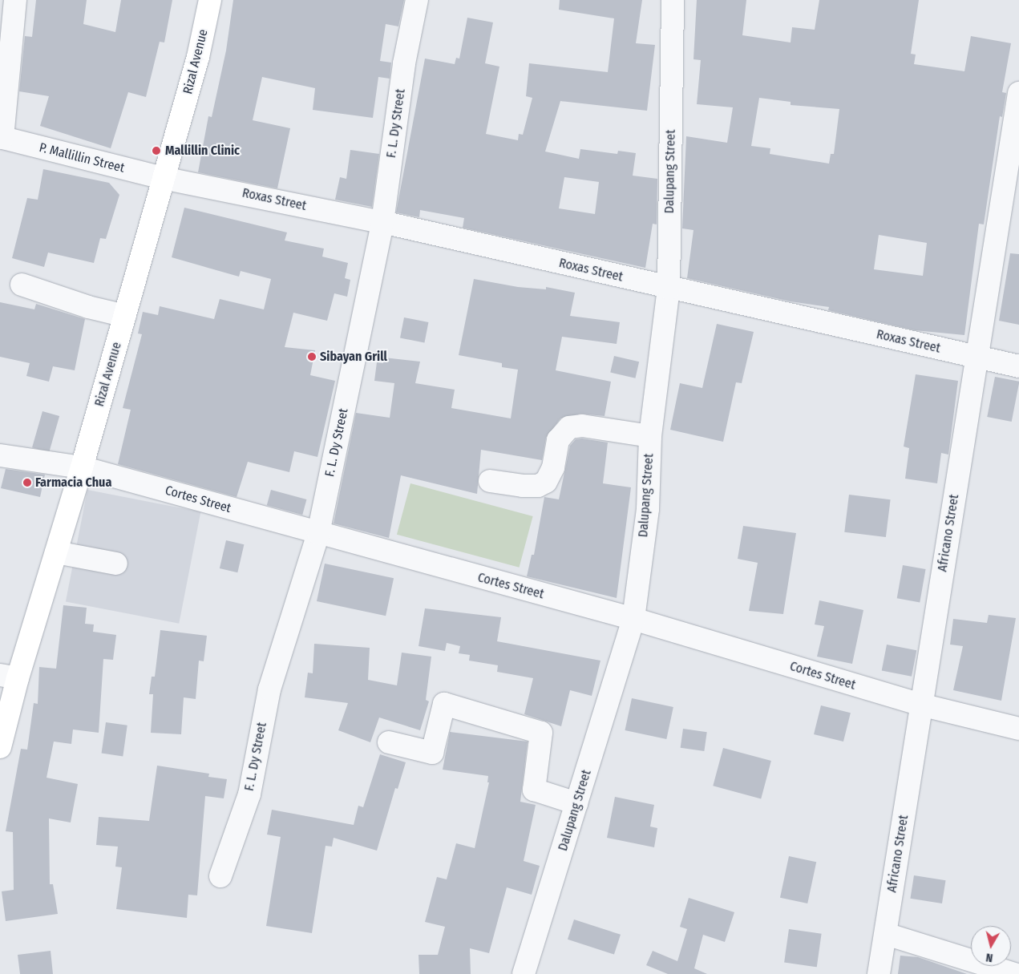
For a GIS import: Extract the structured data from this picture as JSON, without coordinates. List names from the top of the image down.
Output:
{
  "streets": {
    "main road": ["Rizal Avenue"],
    "street": [
      "F. L. Dy Street",
      "P. Mallillin Street",
      "Dalupang Street",
      "Roxas Street",
      "Cortes Street",
      "Africano Street"
    ]
  },
  "crossings": [
    ["Rizal Avenue", "P. Mallillin Street"],
    ["Rizal Avenue", "Roxas Street"],
    ["Rizal Avenue", "Cortes Street"],
    ["F. L. Dy Street", "Roxas Street"],
    ["F. L. Dy Street", "Cortes Street"],
    ["P. Mallillin Street", "Roxas Street"],
    ["Dalupang Street", "Roxas Street"],
    ["Dalupang Street", "Cortes Street"],
    ["Roxas Street", "Africano Street"],
    ["Cortes Street", "Africano Street"]
  ],
  "places": ["Mallillin Clinic", "Sibayan Grill", "Farmacia Chua"],
  "north": "bottom"
}
